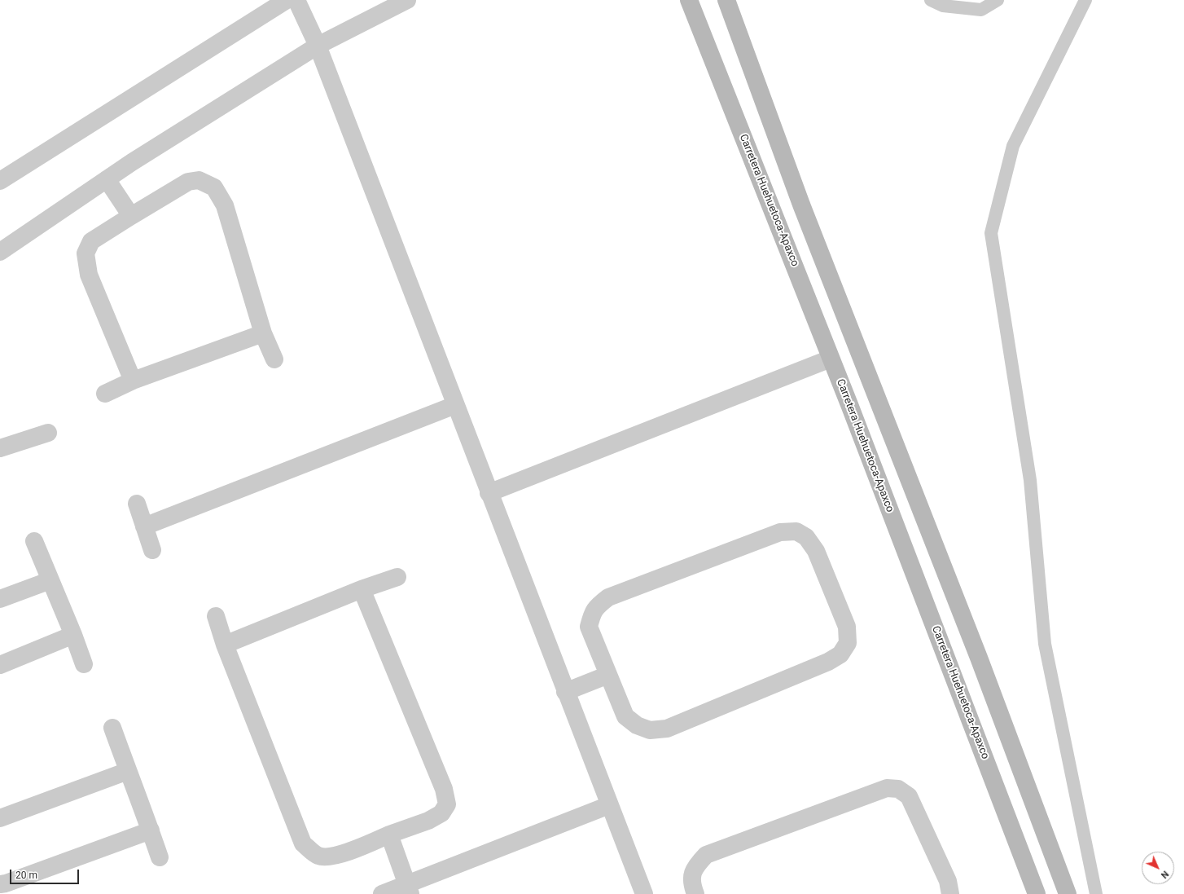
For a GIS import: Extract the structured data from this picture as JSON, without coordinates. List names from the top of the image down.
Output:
{
  "streets": {
    "main road": ["Carretera Huehuetoca-Apaxco"]
  },
  "scale_bar": "20 m",
  "north": "bottom right"
}
